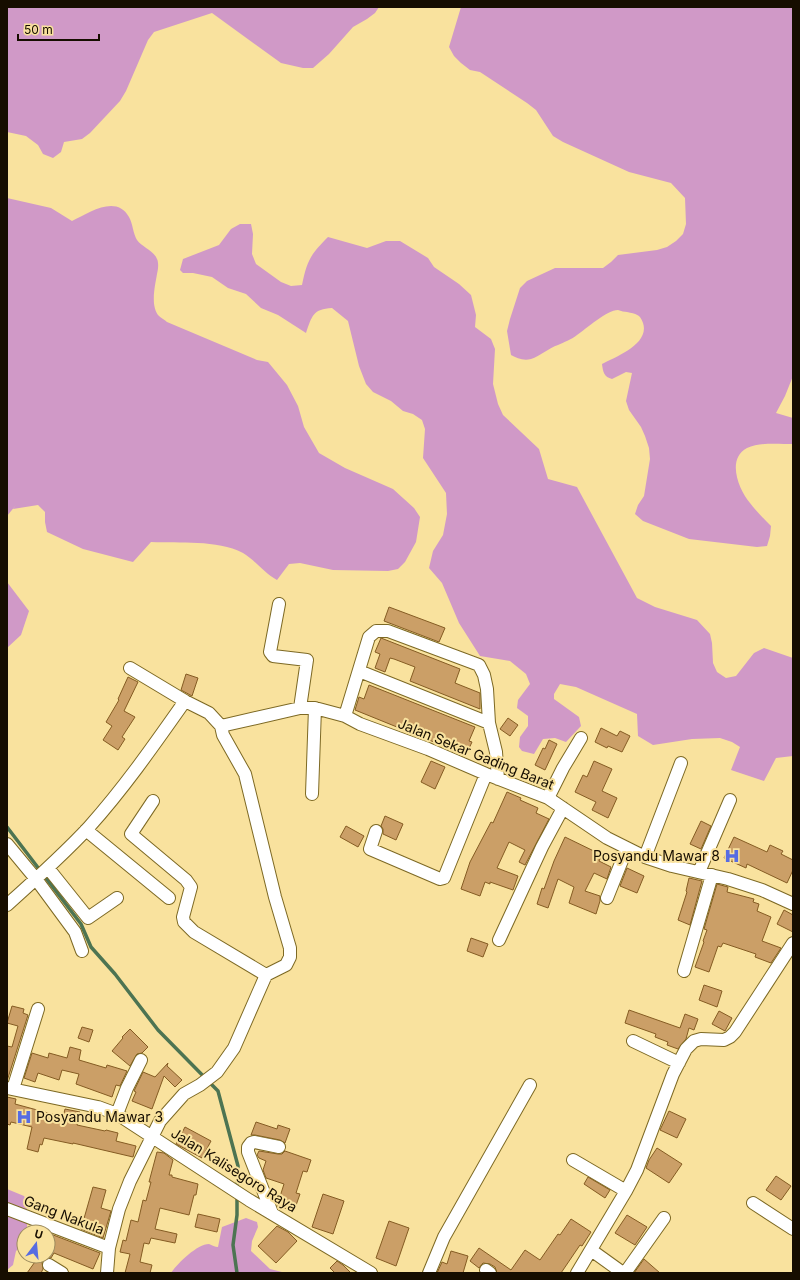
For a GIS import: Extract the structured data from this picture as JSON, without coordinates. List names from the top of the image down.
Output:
{
  "streets": {
    "street": ["Jalan Sekar Gading Barat", "Jalan Kalisegoro Raya", "Gang Nakula"]
  },
  "places": {
    "hospital": ["Posyandu Mawar 8", "Posyandu Mawar 3"]
  },
  "scale_bar": "50 m",
  "north": "top"
}
